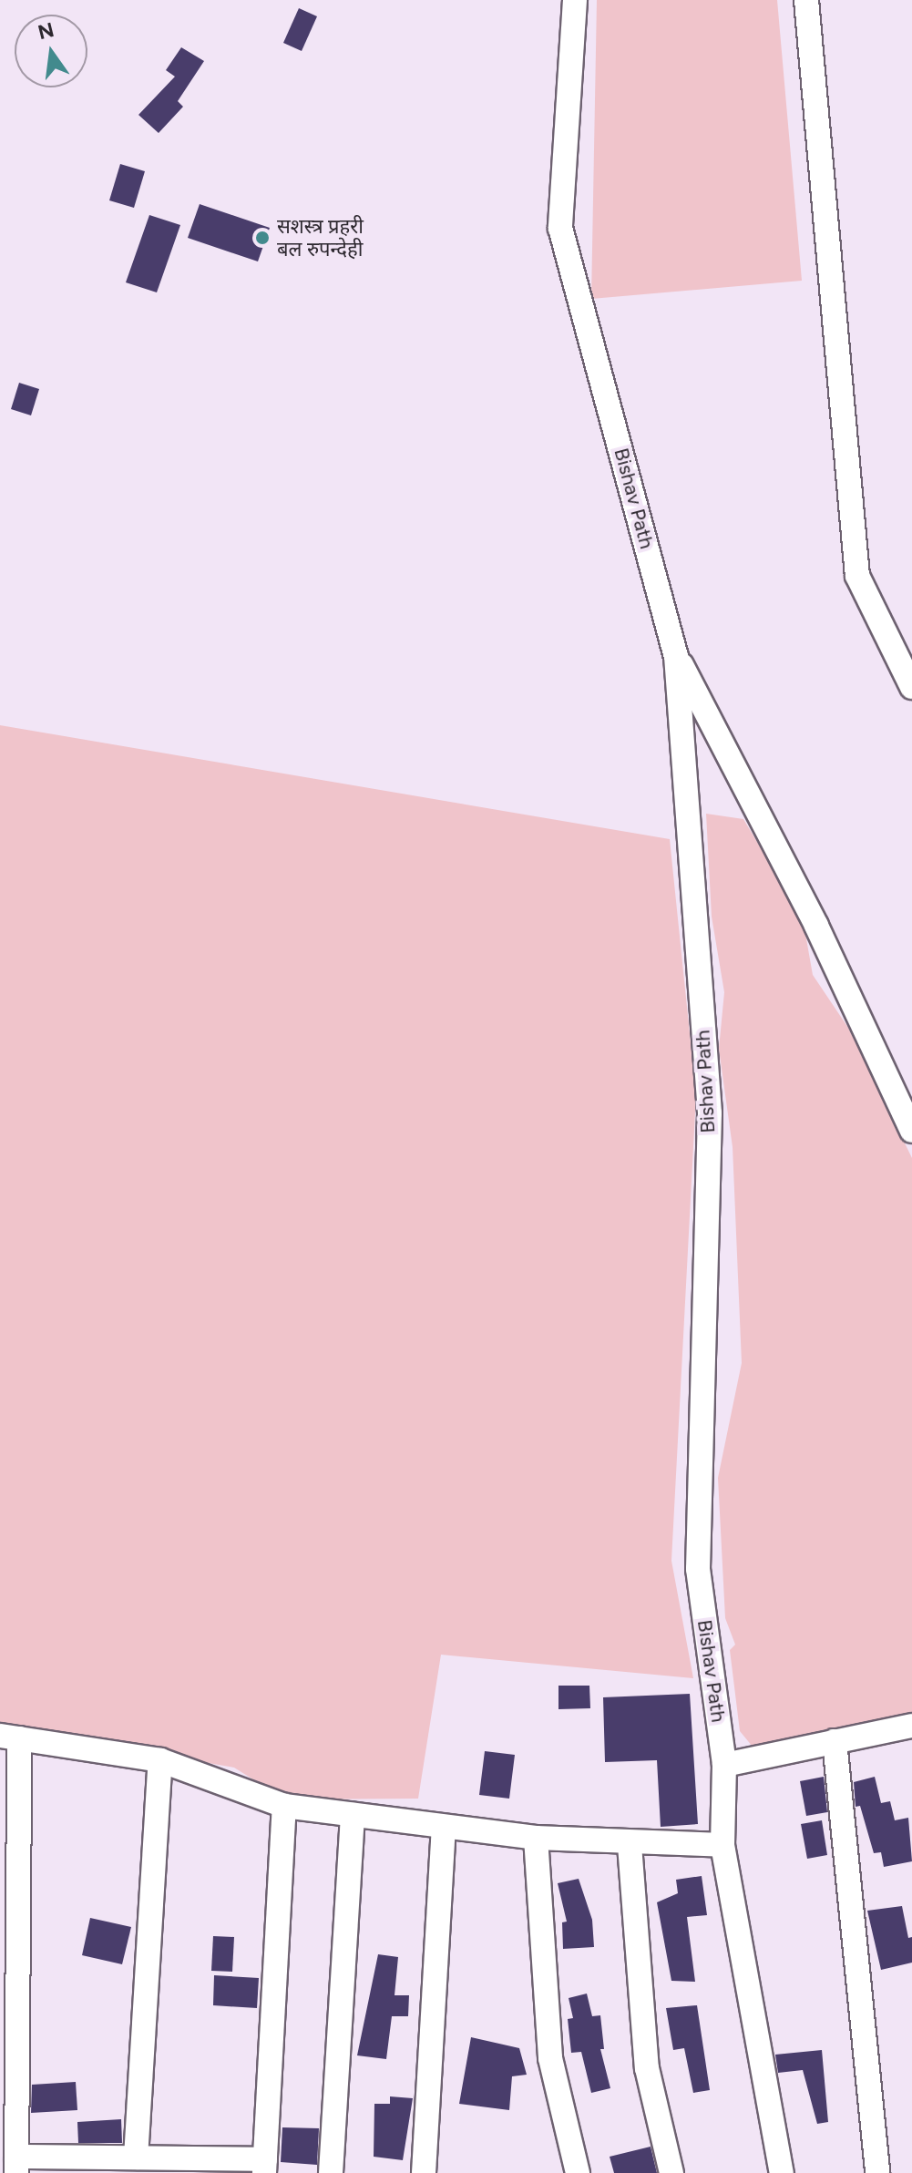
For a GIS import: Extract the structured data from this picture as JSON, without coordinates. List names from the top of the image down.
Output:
{
  "streets": {
    "street": ["Bishav Path"]
  },
  "places": ["सशस्त्र प्रहरी बल रुपन्देही"],
  "north": "top"
}
